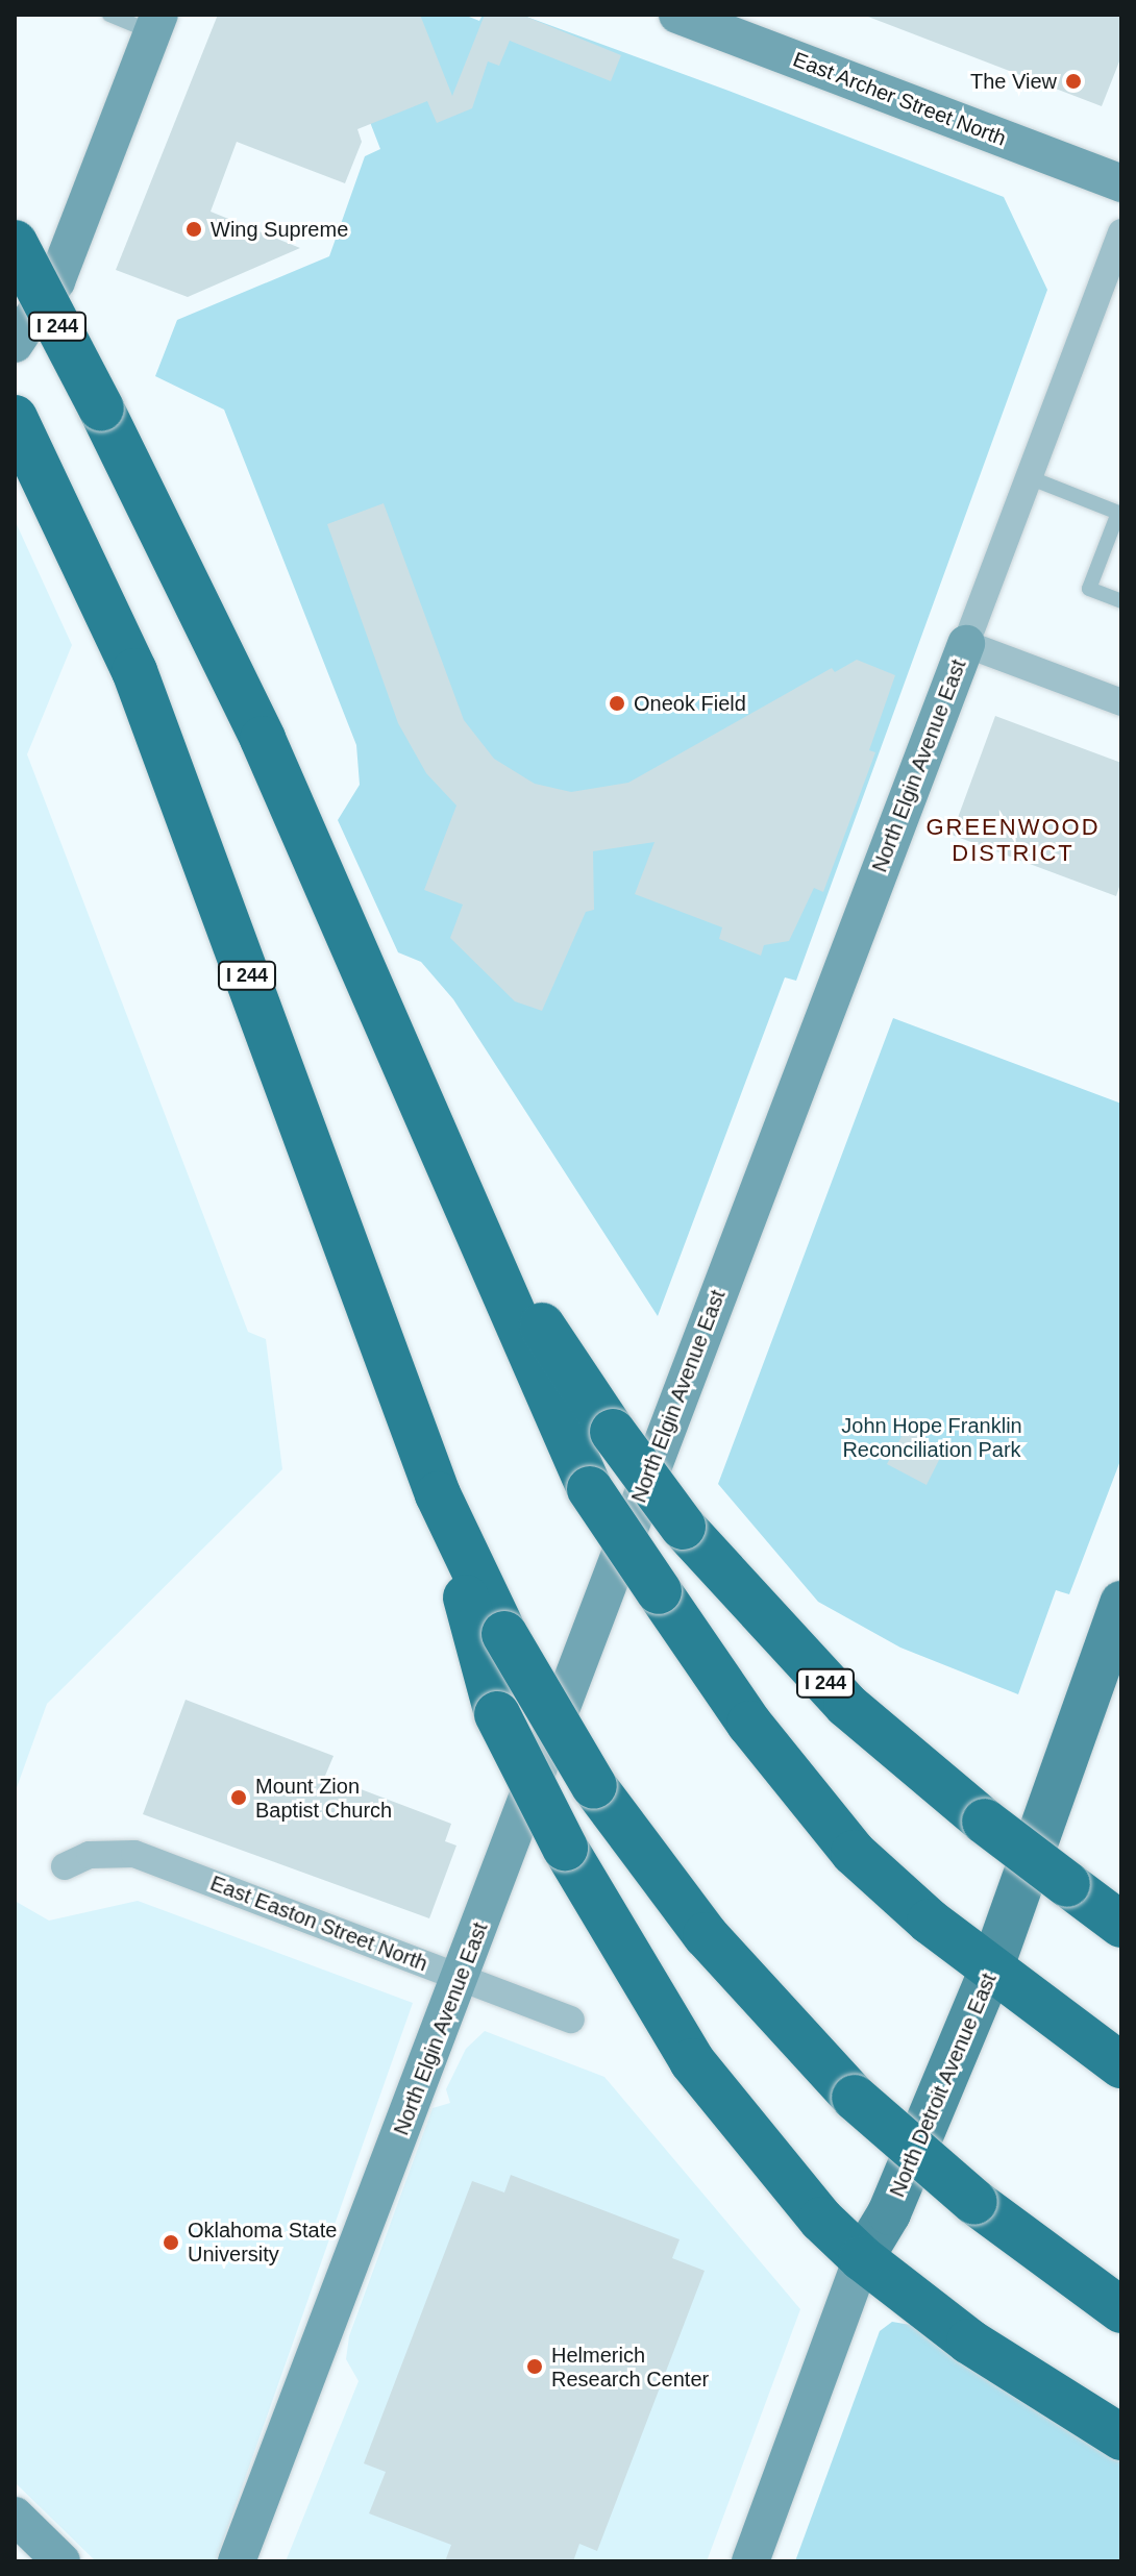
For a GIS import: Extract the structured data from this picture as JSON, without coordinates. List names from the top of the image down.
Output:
{
  "streets": {
    "highway": ["I 244"],
    "main road": ["North Detroit Avenue East"],
    "street": ["East Archer Street North", "North Elgin Avenue East", "East Easton Street North"]
  },
  "crossings": [
    ["North Elgin Avenue East", "East Easton Street North"]
  ],
  "districts": ["GREENWOOD DISTRICT"],
  "parks": ["John Hope Franklin Reconciliation Park"],
  "places": [
    "The View",
    "Wing Supreme",
    "Oneok Field",
    "Mount Zion Baptist Church",
    "Oklahoma State University",
    "Helmerich Research Center"
  ]
}
